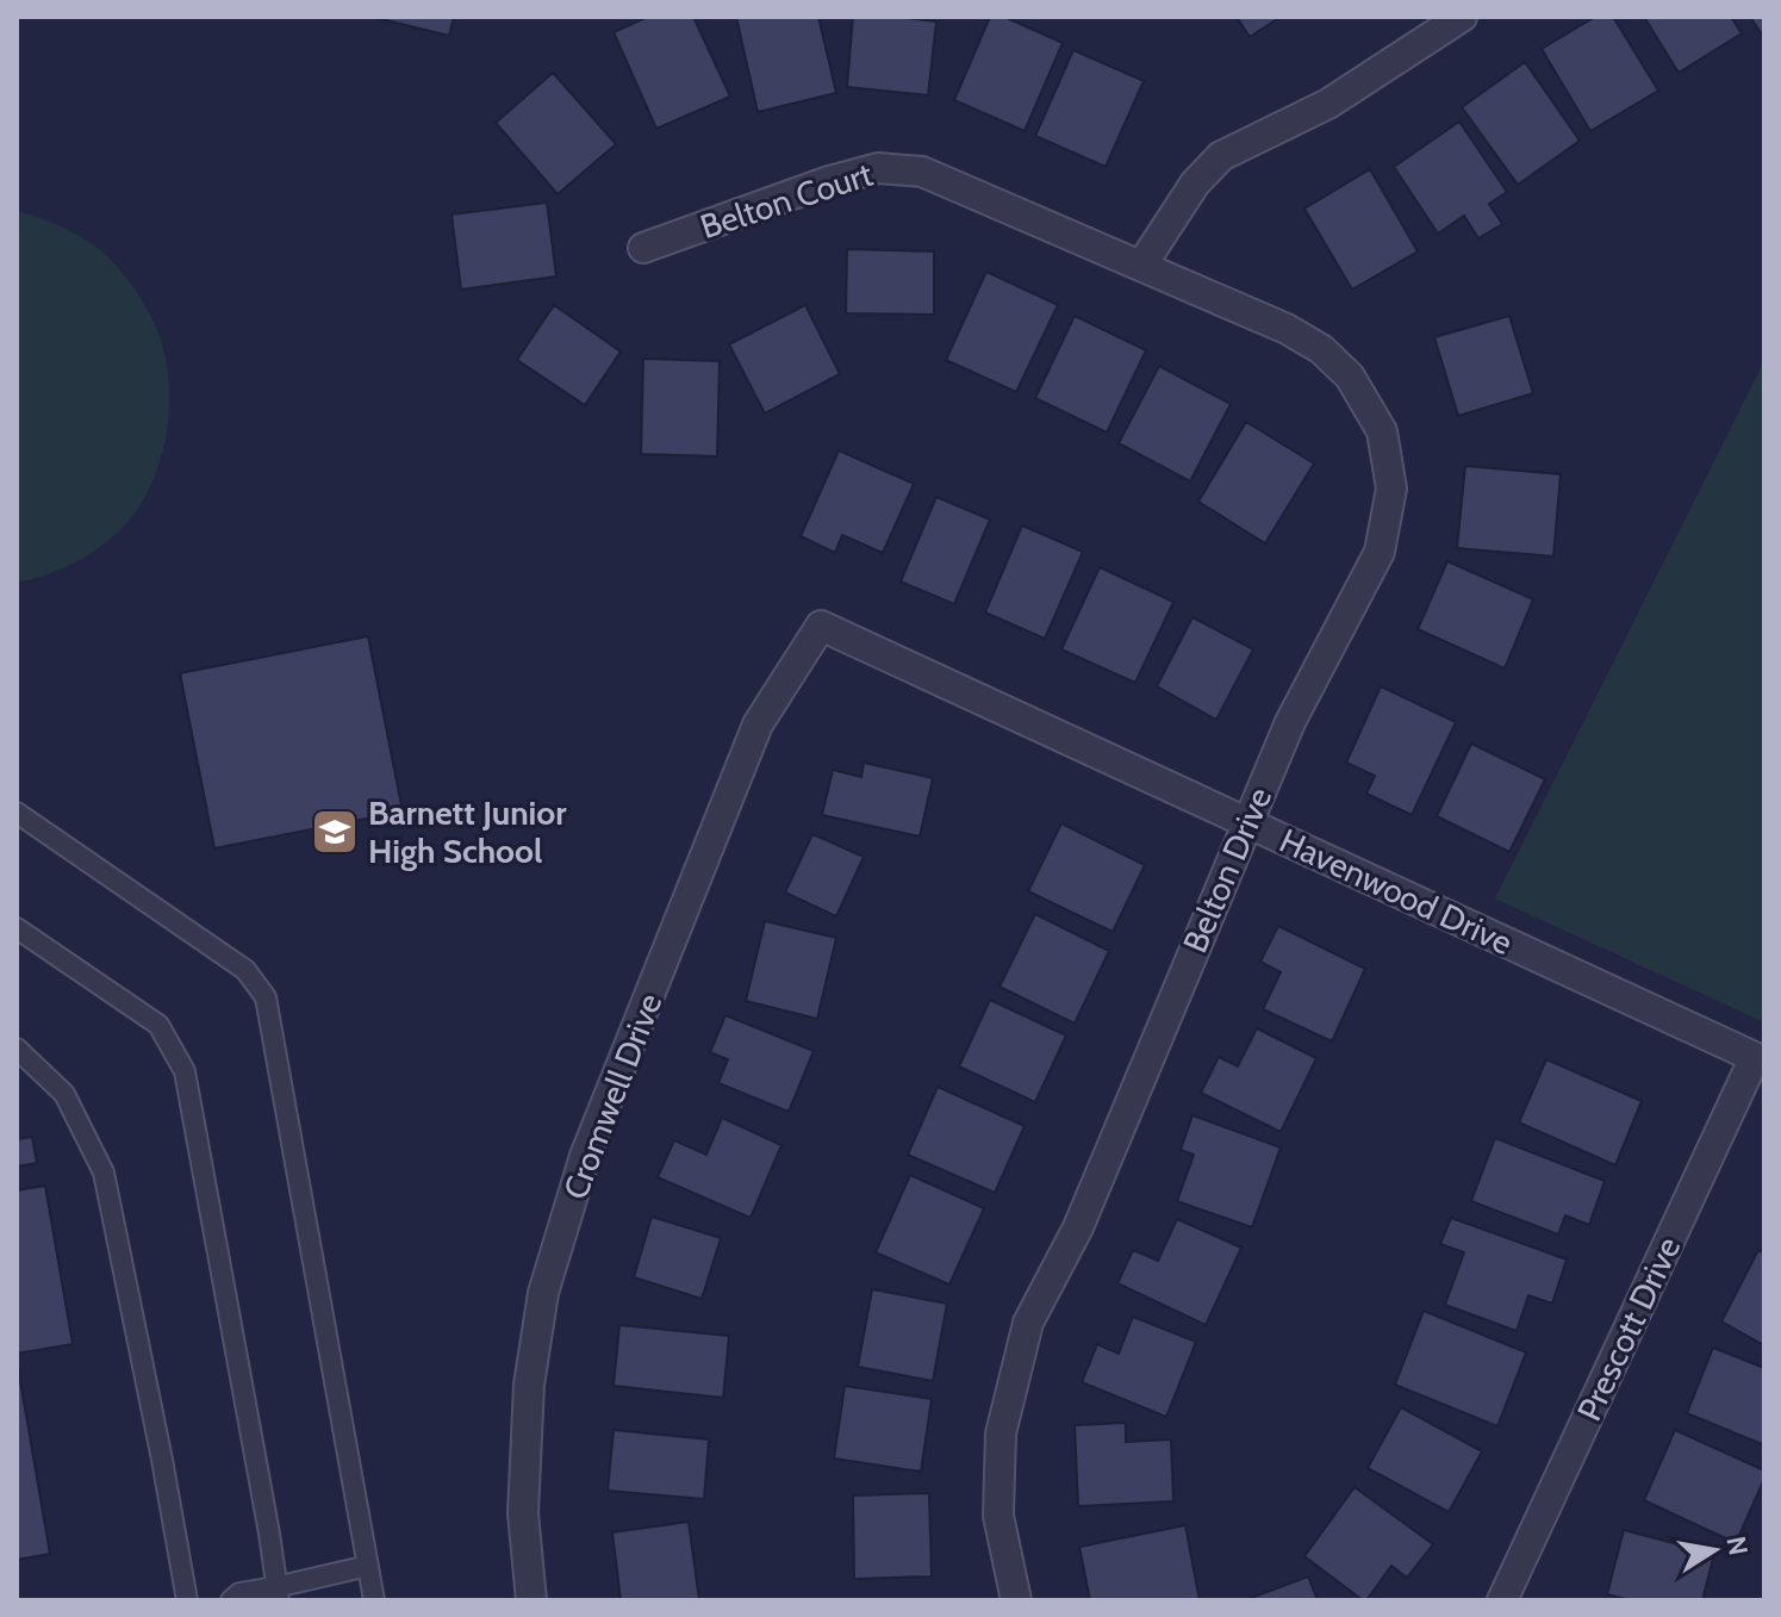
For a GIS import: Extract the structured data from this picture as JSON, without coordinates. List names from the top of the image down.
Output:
{
  "streets": {
    "street": [
      "Belton Court",
      "Belton Drive",
      "Havenwood Drive",
      "Cromwell Drive",
      "Prescott Drive"
    ]
  },
  "crossings": [
    ["Belton Court", "Belton Drive"],
    ["Belton Drive", "Havenwood Drive"],
    ["Havenwood Drive", "Cromwell Drive"],
    ["Havenwood Drive", "Prescott Drive"]
  ],
  "places": {
    "school or university": ["Barnett Junior High School"]
  },
  "north": "right"
}
